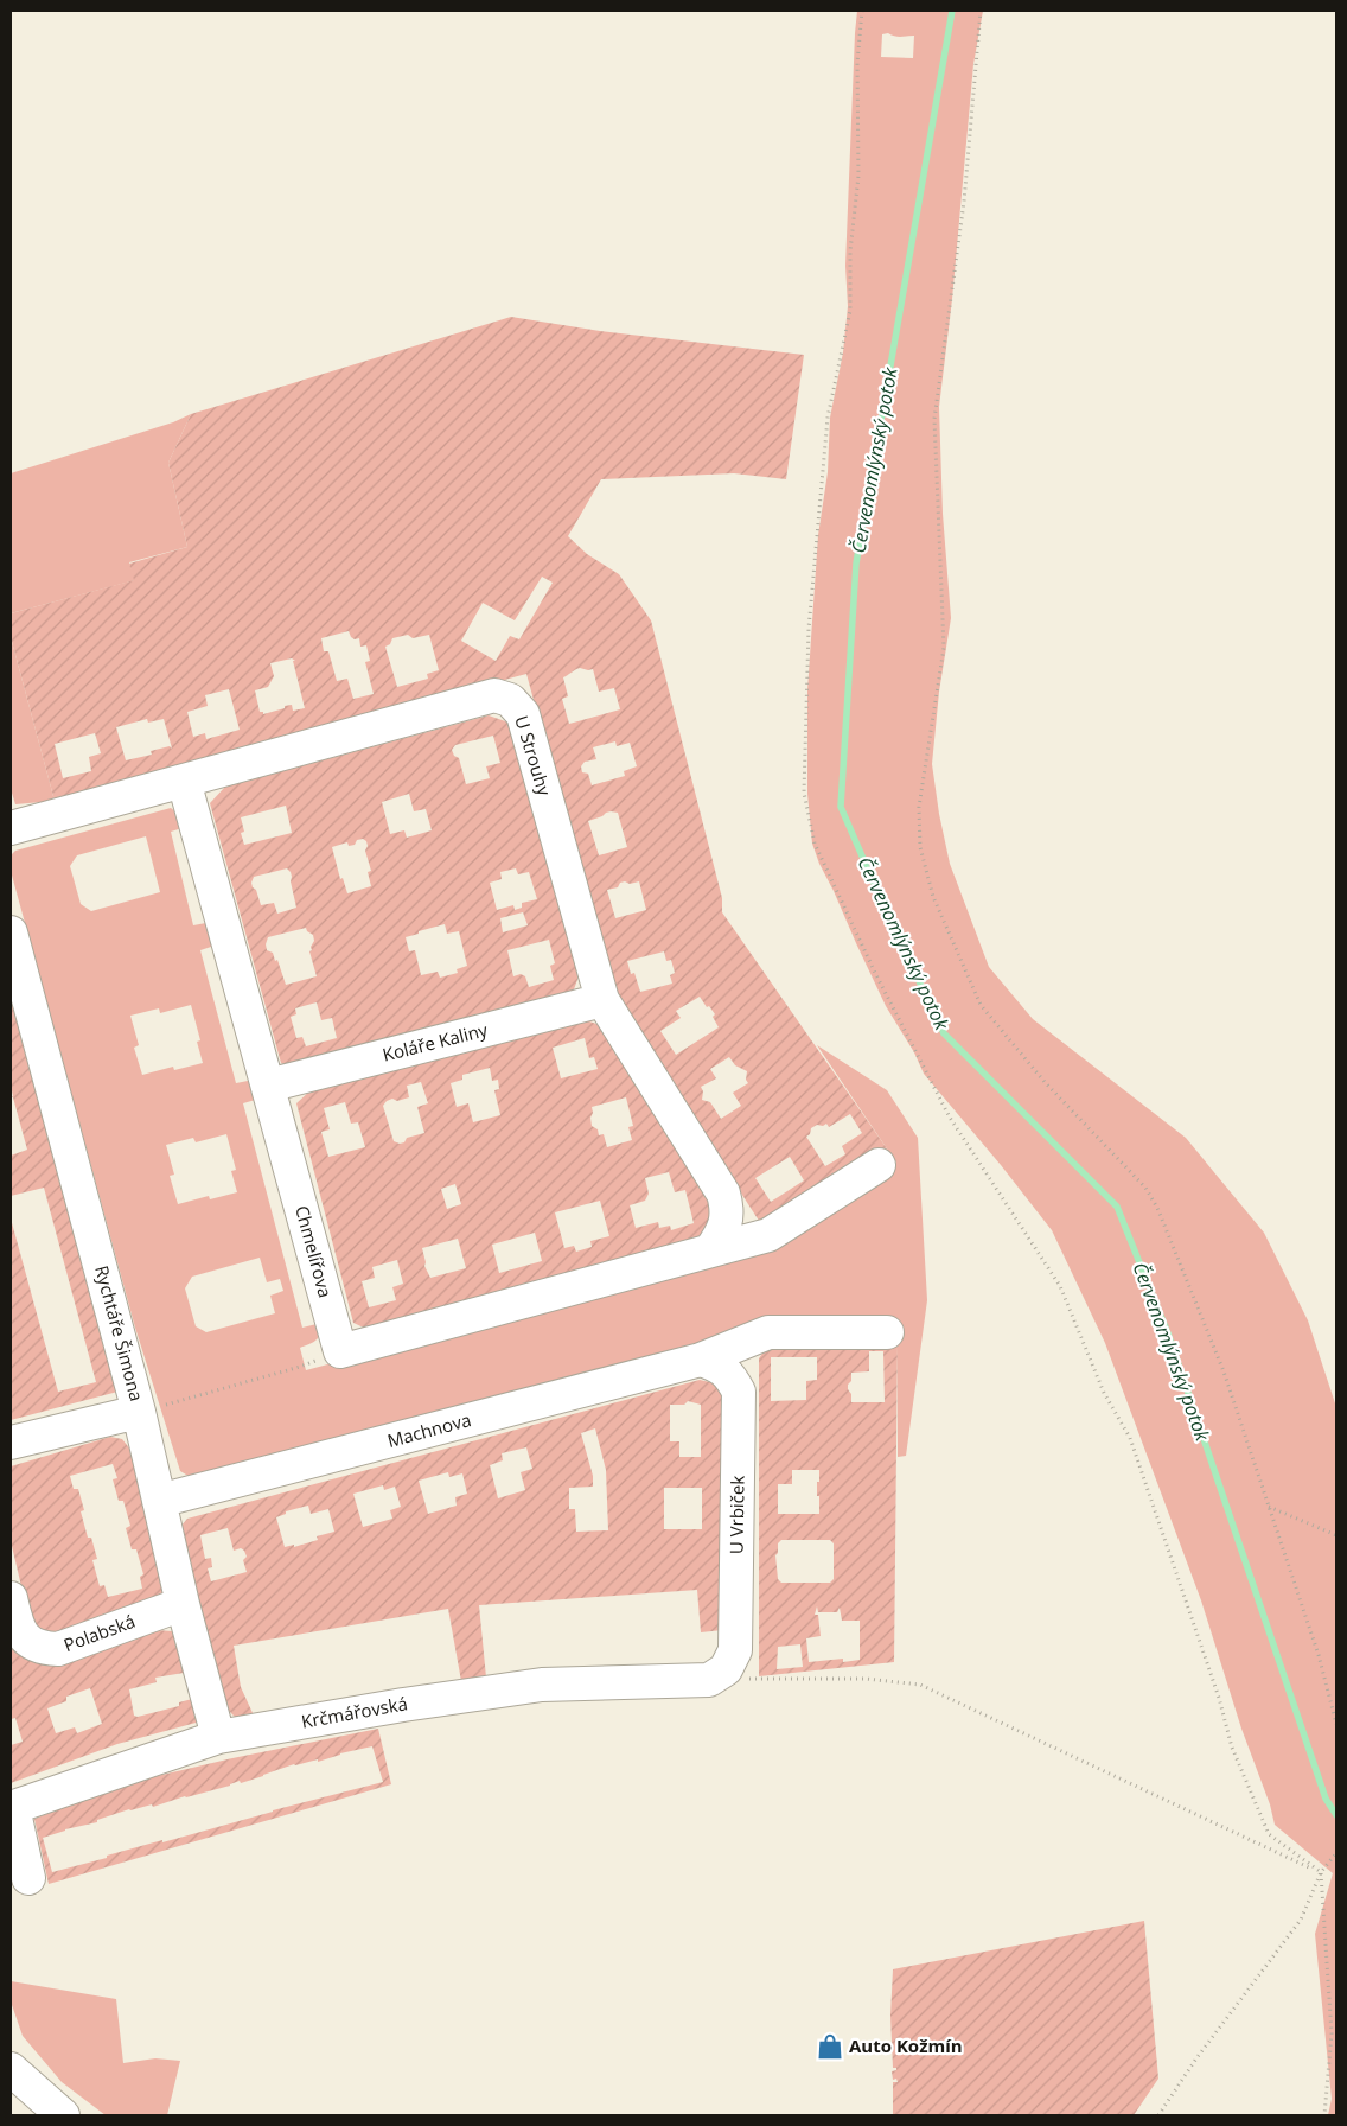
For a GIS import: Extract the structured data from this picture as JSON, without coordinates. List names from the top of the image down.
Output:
{
  "streets": {
    "street": [
      "U Strouhy",
      "Koláře Kaliny",
      "Chmelířova",
      "Rychtáře Šimona",
      "Machnova",
      "U Vrbiček",
      "Polabská",
      "Krčmářovská"
    ]
  },
  "crossings": [
    ["U Strouhy", "Koláře Kaliny"],
    ["U Strouhy", "Chmelířova"],
    ["Koláře Kaliny", "Chmelířova"],
    ["Rychtáře Šimona", "Machnova"],
    ["Rychtáře Šimona", "Polabská"],
    ["Rychtáře Šimona", "Krčmářovská"],
    ["Machnova", "U Vrbiček"],
    ["U Vrbiček", "Krčmářovská"]
  ],
  "water": ["Červenomlýnský potok"],
  "places": {
    "shop": ["Auto Kožmín"]
  }
}
